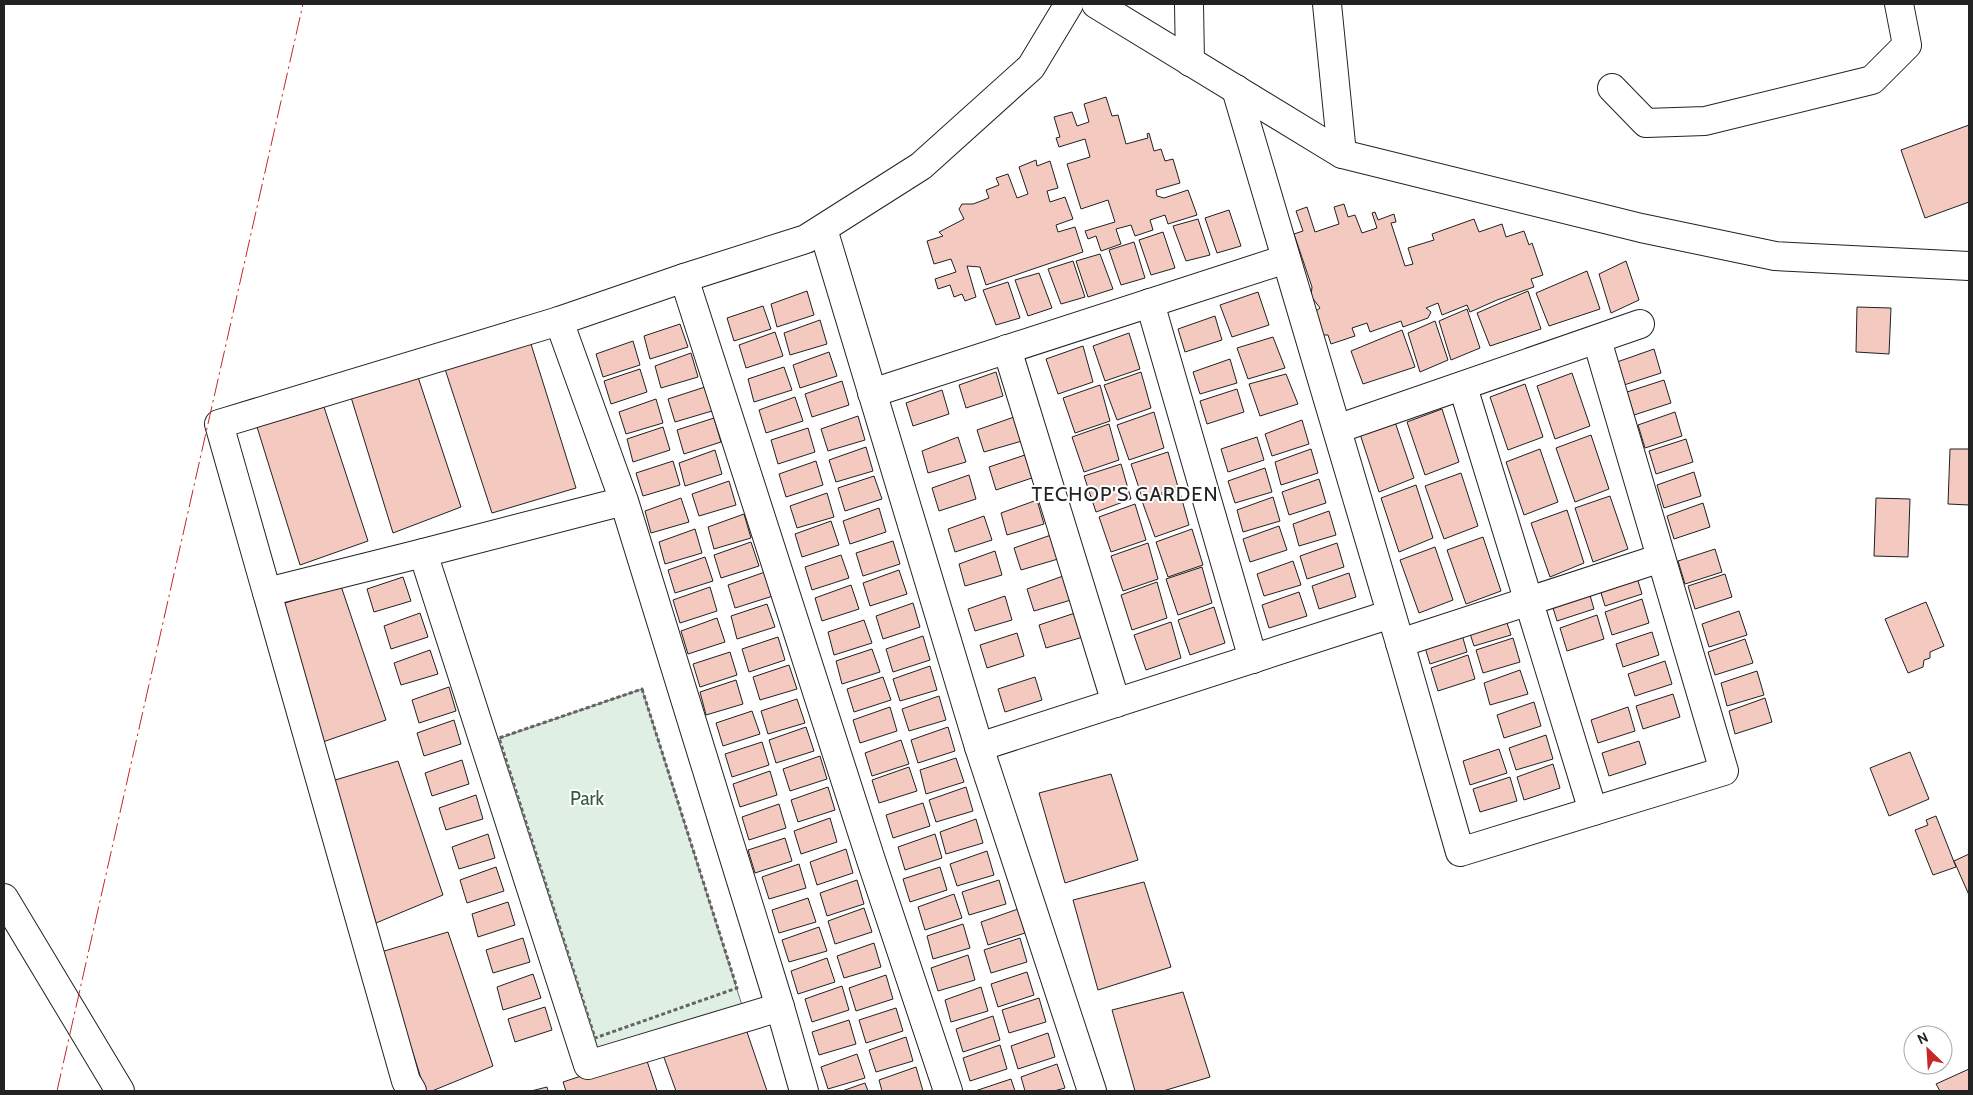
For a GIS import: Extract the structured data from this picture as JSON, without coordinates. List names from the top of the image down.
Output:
{
  "districts": ["TECHOP'S GARDEN"],
  "parks": ["Park"],
  "north": "top left"
}
